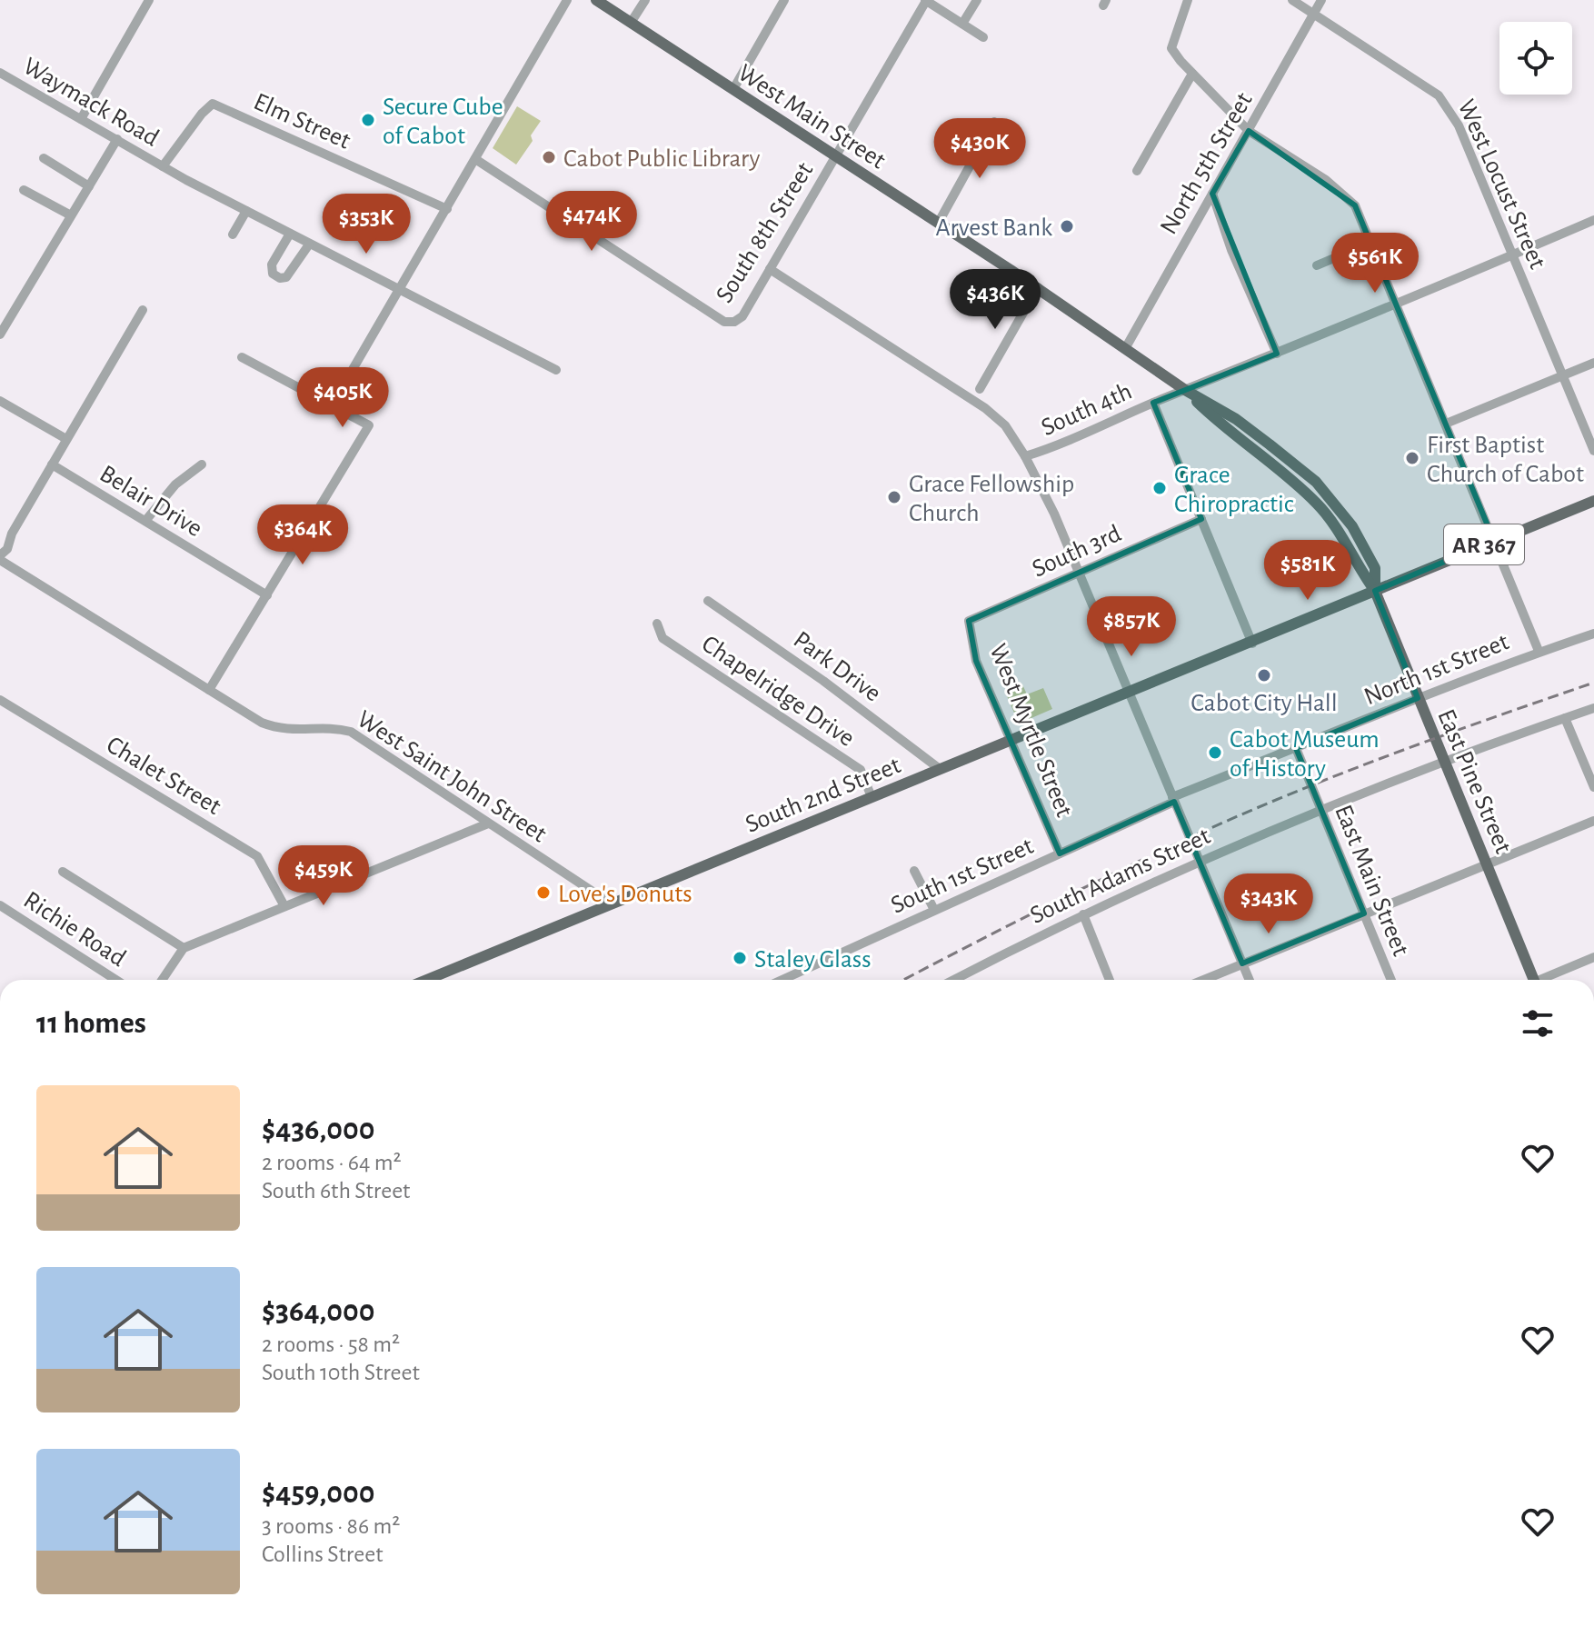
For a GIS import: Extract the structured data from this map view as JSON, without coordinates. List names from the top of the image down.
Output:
{
  "streets": {
    "main road": [
      "West Main Street",
      "AR 367",
      "East Pine Street",
      "South 2nd Street"
    ],
    "street": [
      "Waymack Road",
      "Elm Street",
      "North 5th Street",
      "West Locust Street",
      "South 8th Street",
      "South 4th",
      "Belair Drive",
      "South 3rd",
      "Park Drive",
      "North 1st Street",
      "Chapelridge Drive",
      "West Myrtle Street",
      "Chalet Street",
      "West Saint John Street",
      "South 1st Street",
      "South Adams Street",
      "East Main Street",
      "Richie Road"
    ]
  },
  "crossings": [
    ["Waymack Road", "Elm Street"],
    ["West Main Street", "North 5th Street"],
    ["West Main Street", "South 8th Street"],
    ["West Main Street", "South 4th"],
    ["West Main Street", "AR 367"],
    ["West Main Street", "East Pine Street"],
    ["North 5th Street", "West Locust Street"],
    ["West Locust Street", "South 4th"],
    ["Belair Drive", "West Saint John Street"],
    ["AR 367", "East Pine Street"],
    ["AR 367", "South 2nd Street"],
    ["South 3rd", "West Myrtle Street"],
    ["Park Drive", "South 2nd Street"],
    ["North 1st Street", "East Pine Street"],
    ["North 1st Street", "South 1st Street"],
    ["North 1st Street", "East Main Street"],
    ["Chapelridge Drive", "South 2nd Street"],
    ["West Myrtle Street", "South 2nd Street"],
    ["West Myrtle Street", "South 1st Street"],
    ["West Saint John Street", "South 2nd Street"],
    ["East Pine Street", "South Adams Street"],
    ["South 1st Street", "East Main Street"],
    ["South Adams Street", "East Main Street"]
  ],
  "places": [
    "Secure Cube of Cabot",
    "Cabot Public Library",
    "Arvest Bank",
    "First Baptist Church of Cabot",
    "Grace Chiropractic",
    "Grace Fellowship Church",
    "Cabot City Hall",
    "Cabot Museum of History",
    "Love's Donuts",
    "Staley Glass"
  ],
  "page": {
    "price": [
      "$430K",
      "$474K",
      "$353K",
      "$561K",
      "$436K",
      "$405K",
      "$364K",
      "$581K",
      "$857K",
      "$459K",
      "$343K"
    ],
    "heading": "11 homes",
    "list": [
      {
        "name": "$436,000",
        "note": "2 rooms · 64 m² · South 6th Street"
      },
      {
        "name": "$364,000",
        "note": "2 rooms · 58 m² · South 10th Street"
      },
      {
        "name": "$459,000",
        "note": "3 rooms · 86 m² · Collins Street"
      }
    ]
  }
}
